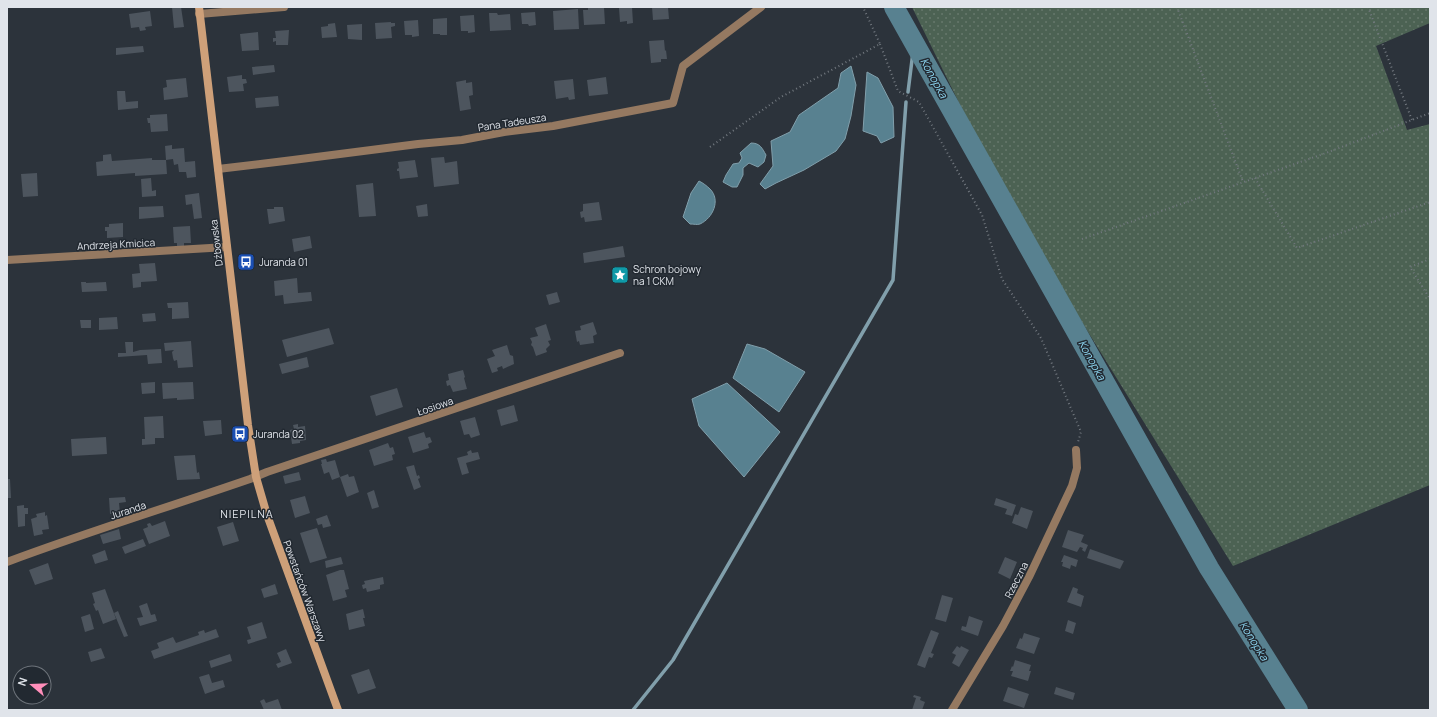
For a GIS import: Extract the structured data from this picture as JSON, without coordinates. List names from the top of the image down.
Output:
{
  "streets": {
    "main road": ["Dźbowska", "Powstańców Warszawy"],
    "street": [
      "Pana Tadeusza",
      "Andrzeja Kmicica",
      "Łosiowa",
      "Juranda",
      "Rzeczna"
    ]
  },
  "crossings": [
    ["Pana Tadeusza", "Dźbowska"],
    ["Dźbowska", "Andrzeja Kmicica"],
    ["Dźbowska", "Łosiowa"],
    ["Dźbowska", "Juranda"],
    ["Dźbowska", "Powstańców Warszawy"],
    ["Łosiowa", "Juranda"],
    ["Łosiowa", "Powstańców Warszawy"],
    ["Juranda", "Powstańców Warszawy"]
  ],
  "districts": ["NIEPILNA"],
  "water": ["Konopka"],
  "places": {
    "bus stop": ["Juranda 01", "Juranda 02"],
    "place": ["Schron bojowy na 1 CKM"]
  },
  "north": "left"
}
